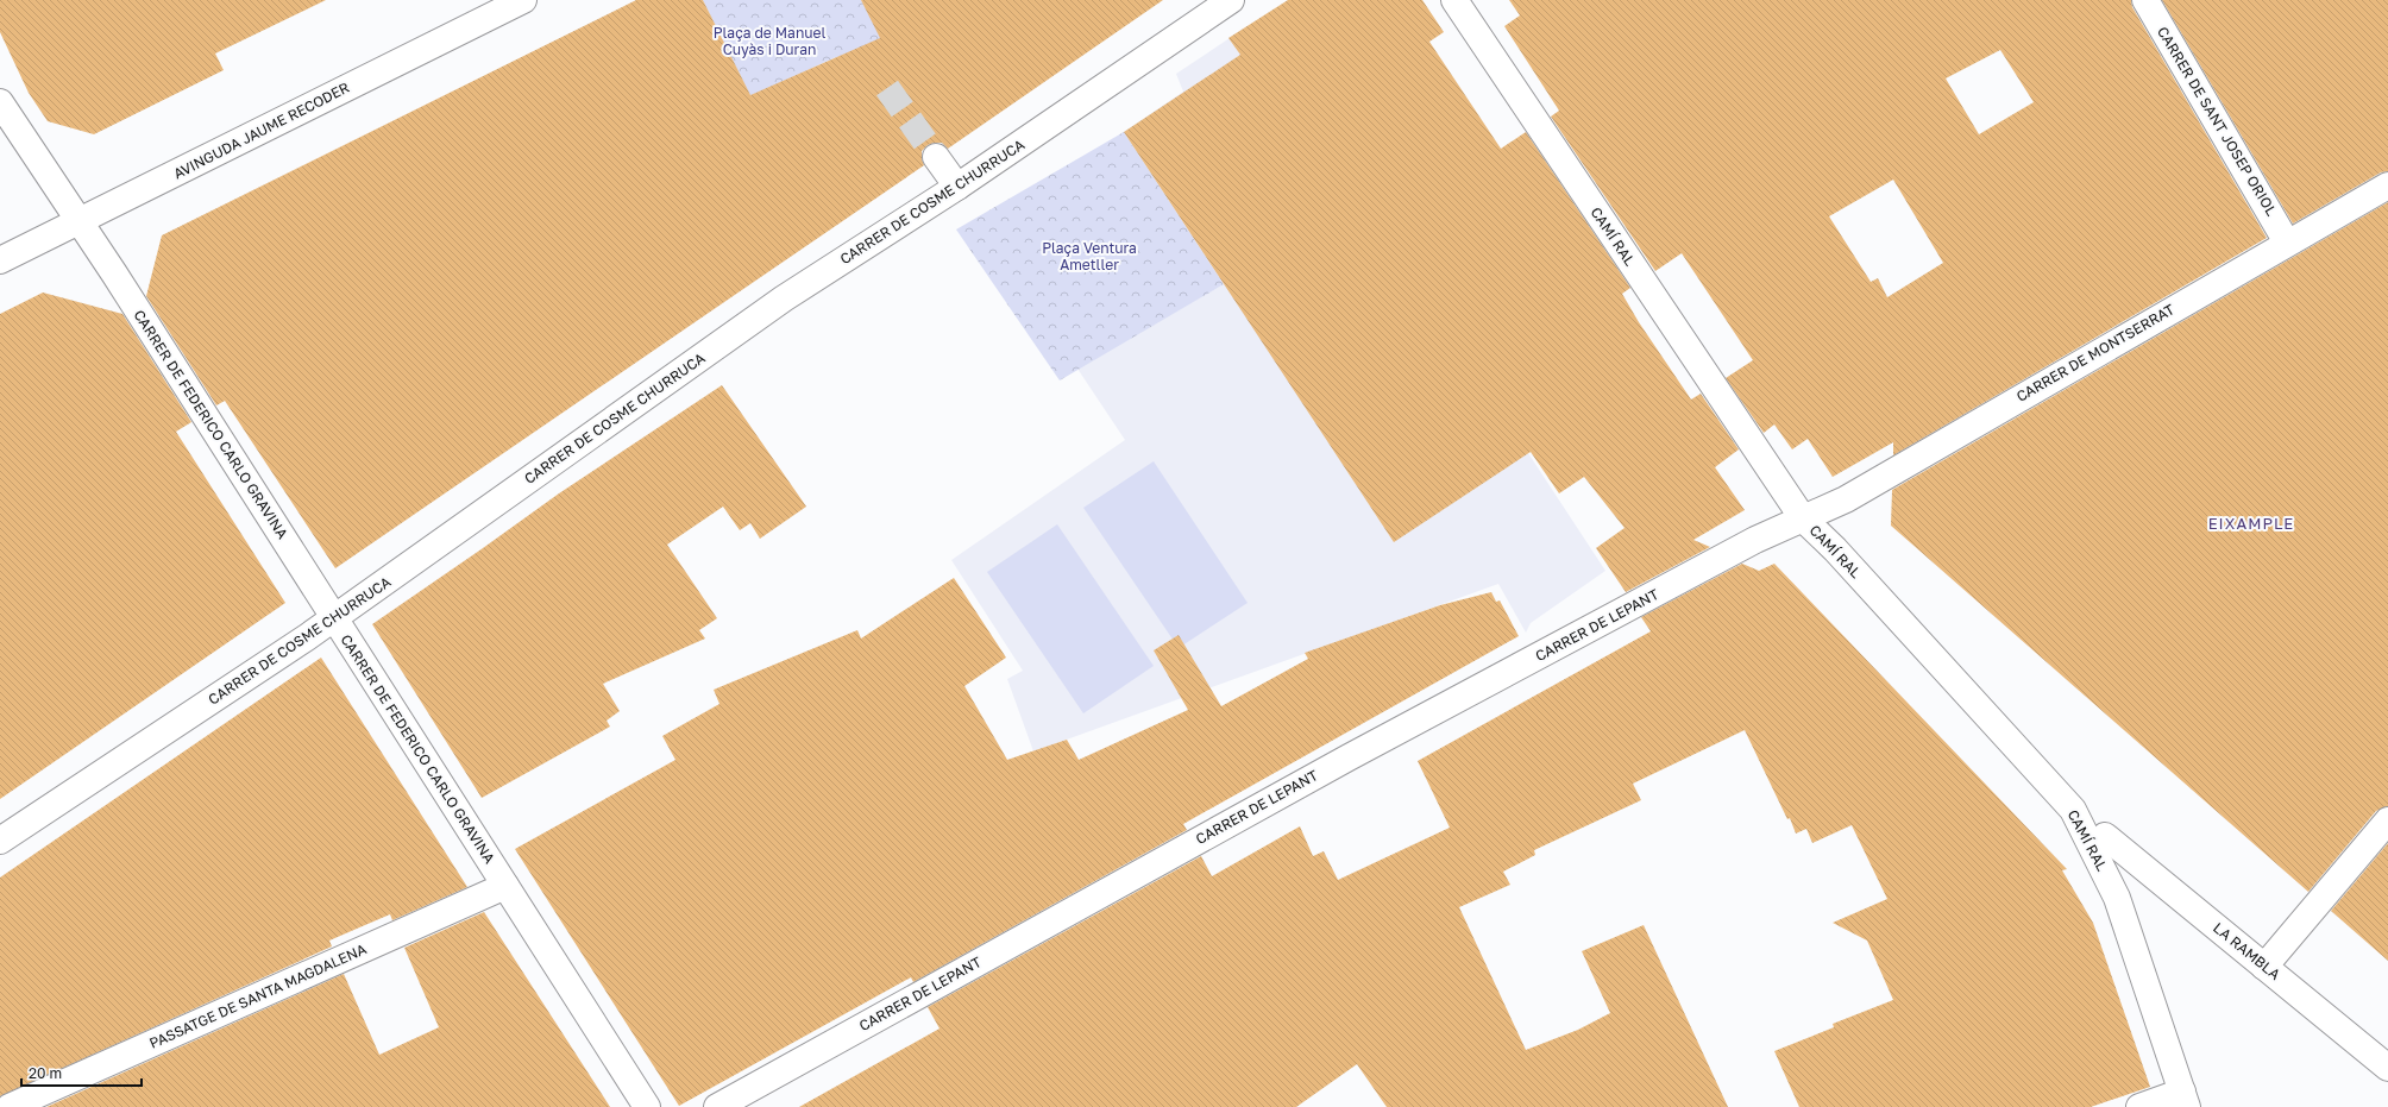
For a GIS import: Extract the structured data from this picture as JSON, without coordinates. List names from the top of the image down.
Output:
{
  "streets": {
    "street": [
      "CARRER DE SANT JOSEP ORIOL",
      "AVINGUDA JAUME RECODER",
      "CARRER DE COSME CHURRUCA",
      "CAMÍ RAL",
      "CARRER DE MONTSERRAT",
      "CARRER DE FEDERICO CARLO GRAVINA",
      "CARRER DE LEPANT",
      "LA RAMBLA",
      "PASSATGE DE SANTA MAGDALENA"
    ]
  },
  "crossings": [
    ["CARRER DE SANT JOSEP ORIOL", "CARRER DE MONTSERRAT"],
    ["AVINGUDA JAUME RECODER", "CARRER DE FEDERICO CARLO GRAVINA"],
    ["CARRER DE COSME CHURRUCA", "CARRER DE FEDERICO CARLO GRAVINA"],
    ["CAMÍ RAL", "CARRER DE MONTSERRAT"],
    ["CAMÍ RAL", "CARRER DE LEPANT"],
    ["CARRER DE MONTSERRAT", "CARRER DE LEPANT"],
    ["CARRER DE FEDERICO CARLO GRAVINA", "PASSATGE DE SANTA MAGDALENA"]
  ],
  "districts": ["EIXAMPLE"],
  "parks": ["Plaça de Manuel Cuyàs i Duran", "Plaça Ventura Ametller"],
  "scale_bar": "20 m"
}
